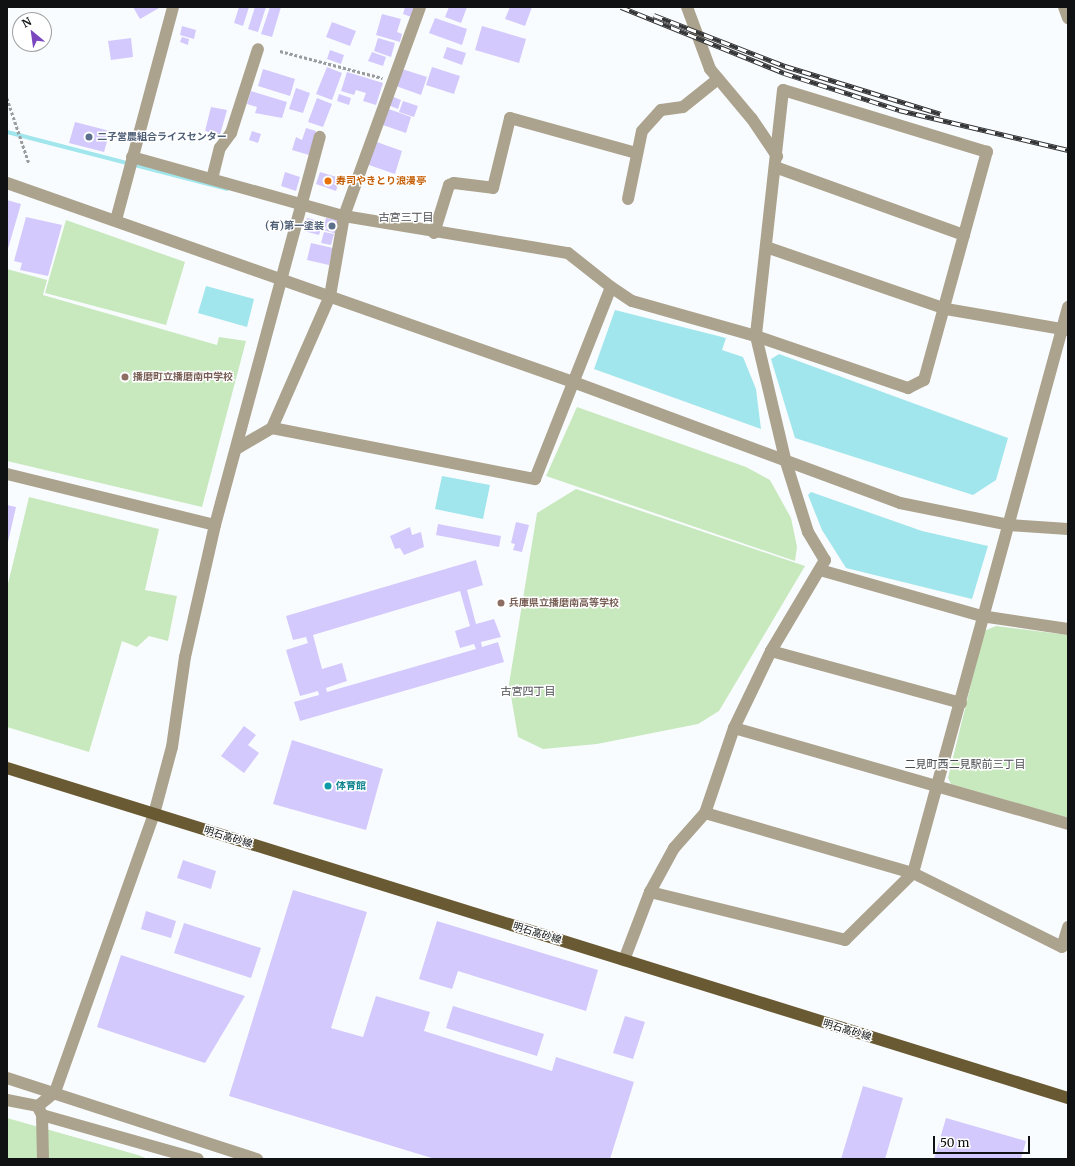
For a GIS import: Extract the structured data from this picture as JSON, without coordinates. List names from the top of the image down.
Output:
{
  "streets": {
    "main road": ["明石高砂線"]
  },
  "districts": ["古宮三丁目", "古宮四丁目", "二見町西二見駅前三丁目"],
  "places": [
    "二子営農組合ライスセンター",
    "寿司やきとり浪漫亭",
    "(有)第一塗装",
    "播磨町立播磨南中学校",
    "兵庫県立播磨南高等学校",
    "体育館"
  ],
  "scale_bar": "50 m",
  "north": "top left"
}
